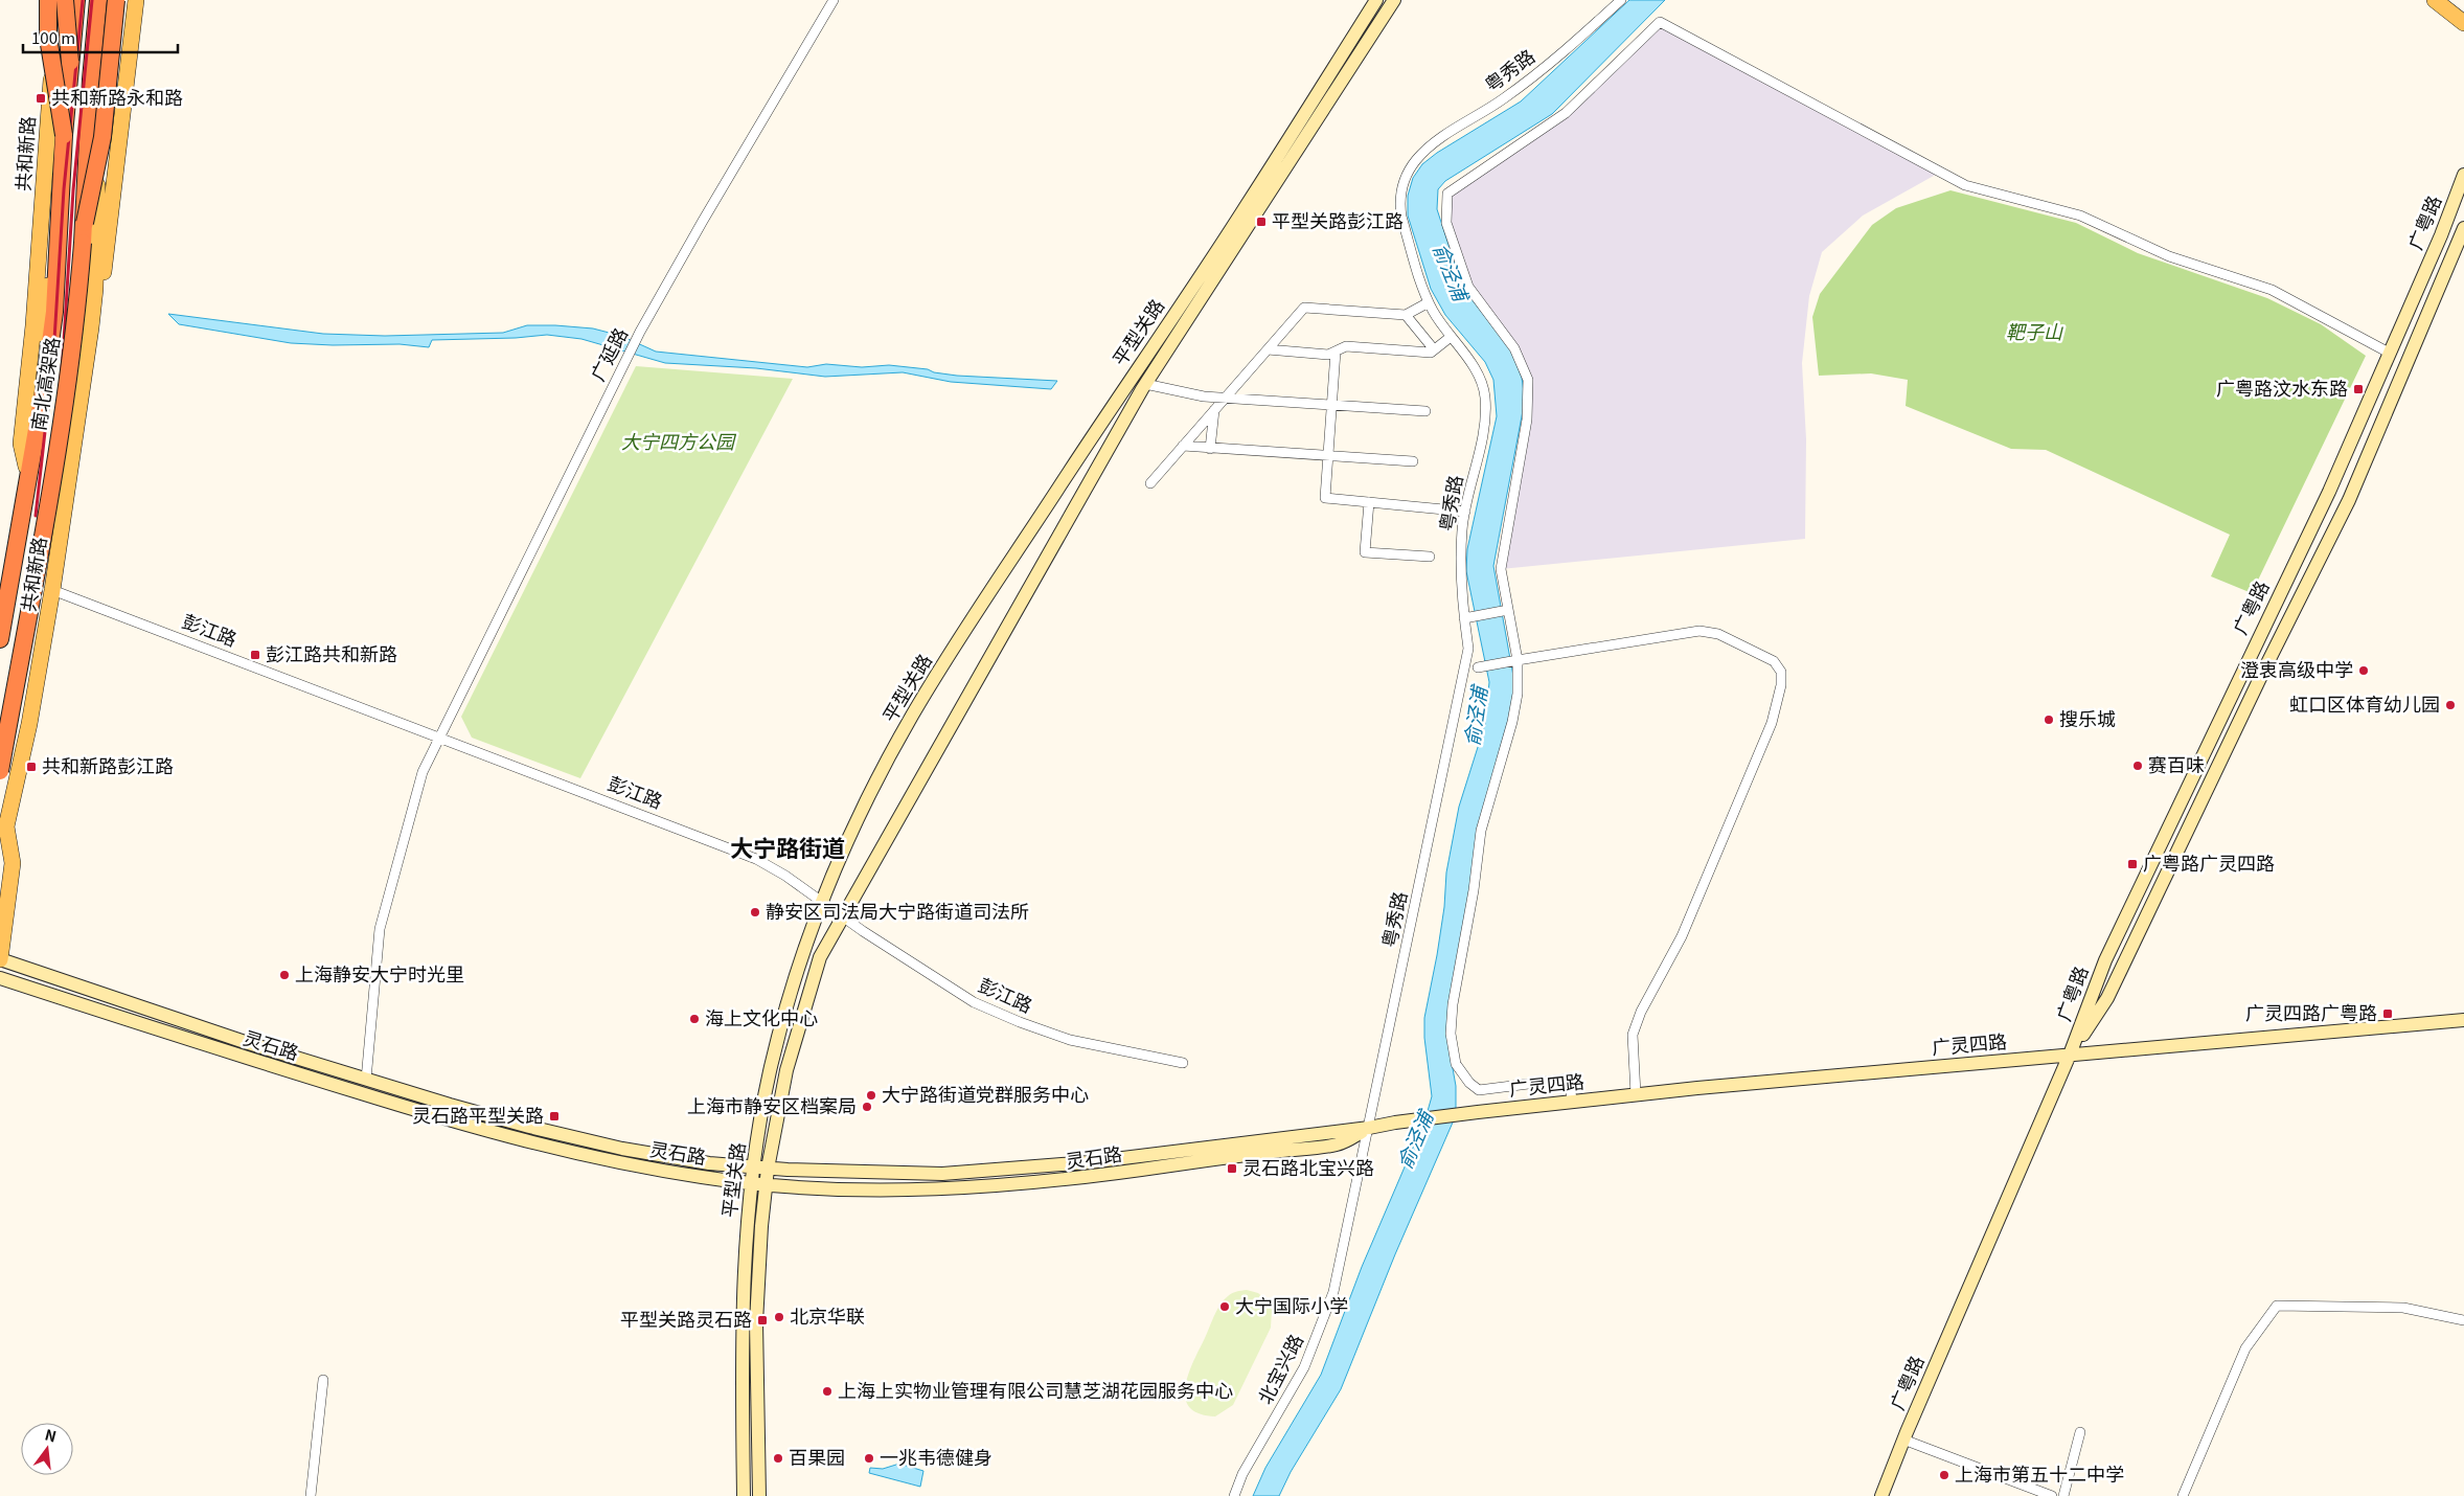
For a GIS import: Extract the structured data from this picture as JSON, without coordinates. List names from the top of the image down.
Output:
{
  "streets": {
    "highway": ["南北高架路"],
    "main road": [
      "共和新路",
      "广粤路",
      "平型关路",
      "广灵四路",
      "灵石路"
    ],
    "street": [
      "粤秀路",
      "广延路",
      "彭江路",
      "北宝兴路"
    ]
  },
  "crossings": [
    ["粤秀路", "灵石路"],
    ["粤秀路", "北宝兴路"],
    ["共和新路", "彭江路"],
    ["共和新路", "灵石路"],
    ["广粤路", "广灵四路"],
    ["平型关路", "彭江路"],
    ["平型关路", "灵石路"],
    ["广延路", "彭江路"],
    ["广延路", "灵石路"],
    ["广灵四路", "灵石路"],
    ["灵石路", "北宝兴路"]
  ],
  "districts": ["大宁路街道"],
  "water": ["俞泾浦"],
  "parks": ["靶子山", "大宁四方公园"],
  "places": {
    "transit": [
      "共和新路永和路",
      "平型关路彭江路",
      "广粤路汶水东路",
      "彭江路共和新路",
      "共和新路彭江路",
      "广粤路广灵四路",
      "广灵四路广粤路",
      "灵石路平型关路",
      "灵石路北宝兴路",
      "平型关路灵石路"
    ],
    "other": [
      "澄衷高级中学",
      "虹口区体育幼儿园",
      "搜乐城",
      "赛百味",
      "静安区司法局大宁路街道司法所",
      "上海静安大宁时光里",
      "海上文化中心",
      "大宁路街道党群服务中心",
      "上海市静安区档案局",
      "大宁国际小学",
      "北京华联",
      "上海上实物业管理有限公司慧芝湖花园服务中心",
      "百果园",
      "一兆韦德健身",
      "上海市第五十二中学"
    ]
  },
  "scale_bar": "100 m",
  "north": "top"
}
